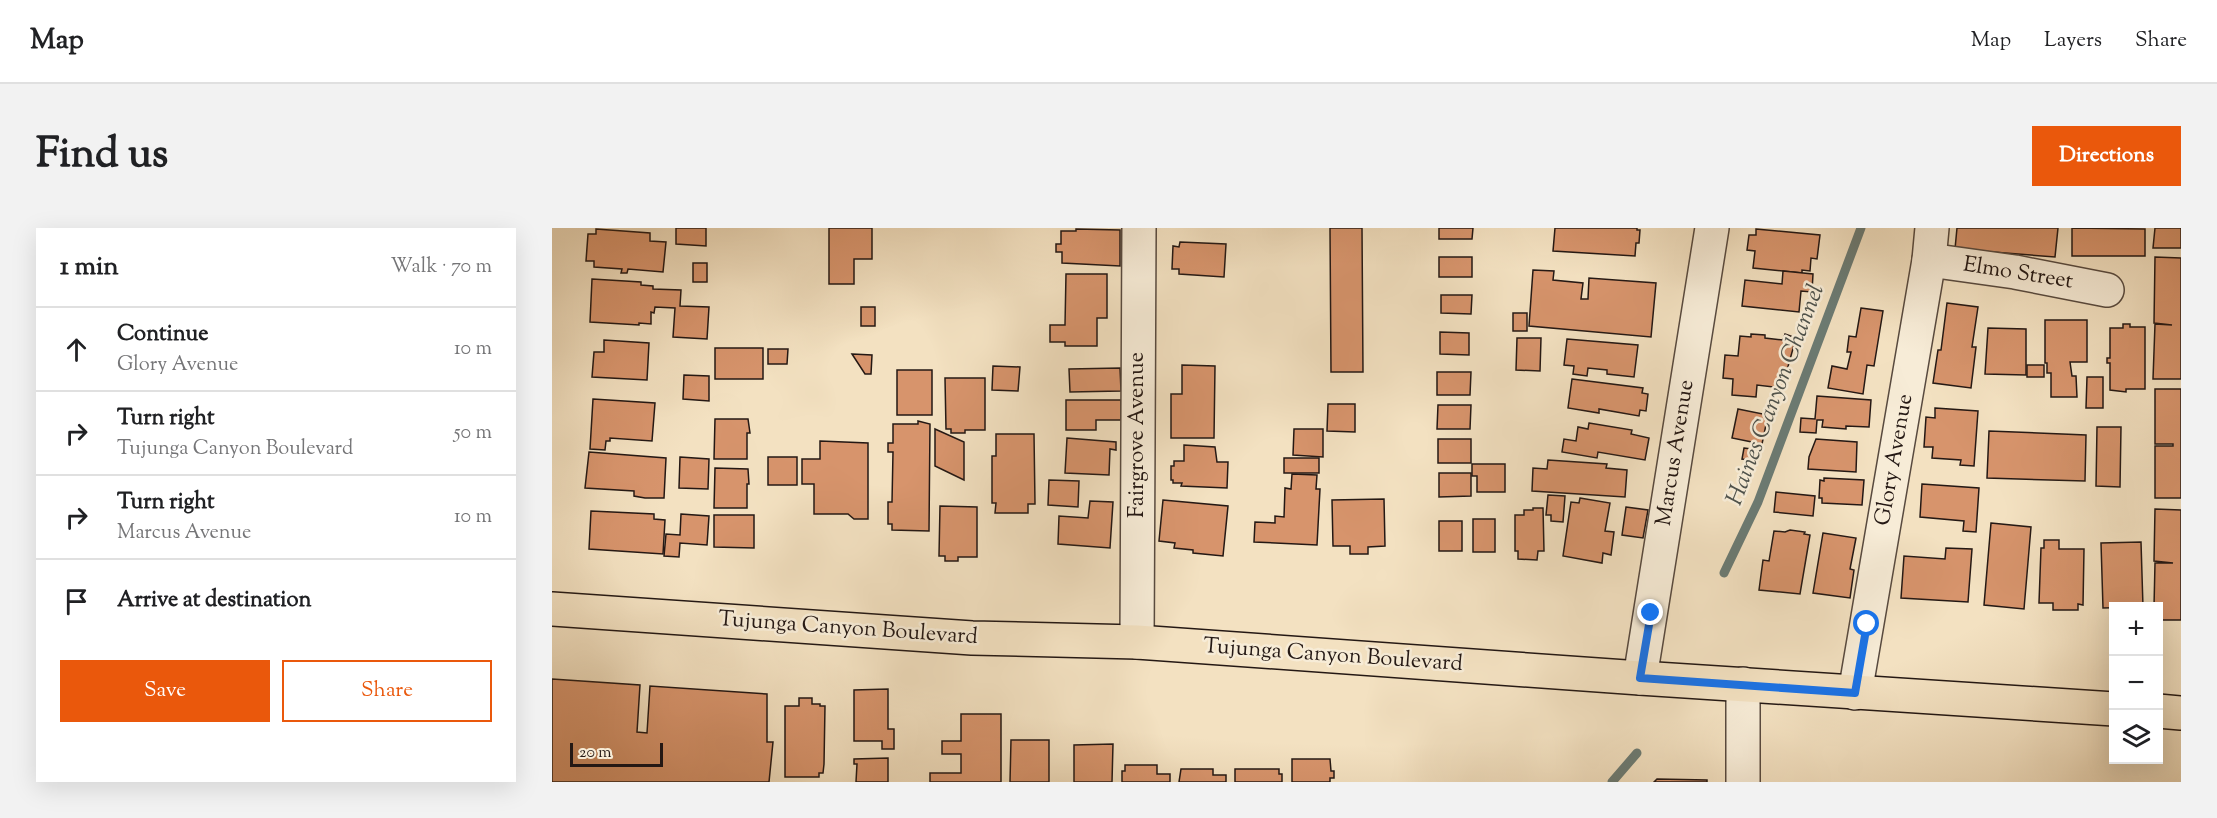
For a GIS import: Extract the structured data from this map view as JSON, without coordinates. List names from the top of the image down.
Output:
{
  "streets": {
    "main road": ["Tujunga Canyon Boulevard"],
    "street": [
      "Elmo Street",
      "Fairgrove Avenue",
      "Marcus Avenue",
      "Glory Avenue"
    ]
  },
  "crossings": [
    ["Elmo Street", "Glory Avenue"],
    ["Fairgrove Avenue", "Tujunga Canyon Boulevard"],
    ["Marcus Avenue", "Tujunga Canyon Boulevard"],
    ["Glory Avenue", "Tujunga Canyon Boulevard"]
  ],
  "water": ["Haines Canyon Channel"],
  "scale_bar": "20 m",
  "page": {
    "header": "Map",
    "nav": ["Map", "Layers", "Share"],
    "title": "Find us",
    "buttons": [
      "Directions",
      ["Save", "Share"]
    ],
    "heading": ["1 min", "Walk · 70 m"],
    "list": [
      ["Continue", "Glory Avenue", "10 m"],
      ["Turn right", "Tujunga Canyon Boulevard", "50 m"],
      ["Turn right", "Marcus Avenue", "10 m"],
      "Arrive at destination"
    ],
    "map_buttons": ["+", "−"],
    "scale": "20 m"
  }
}
